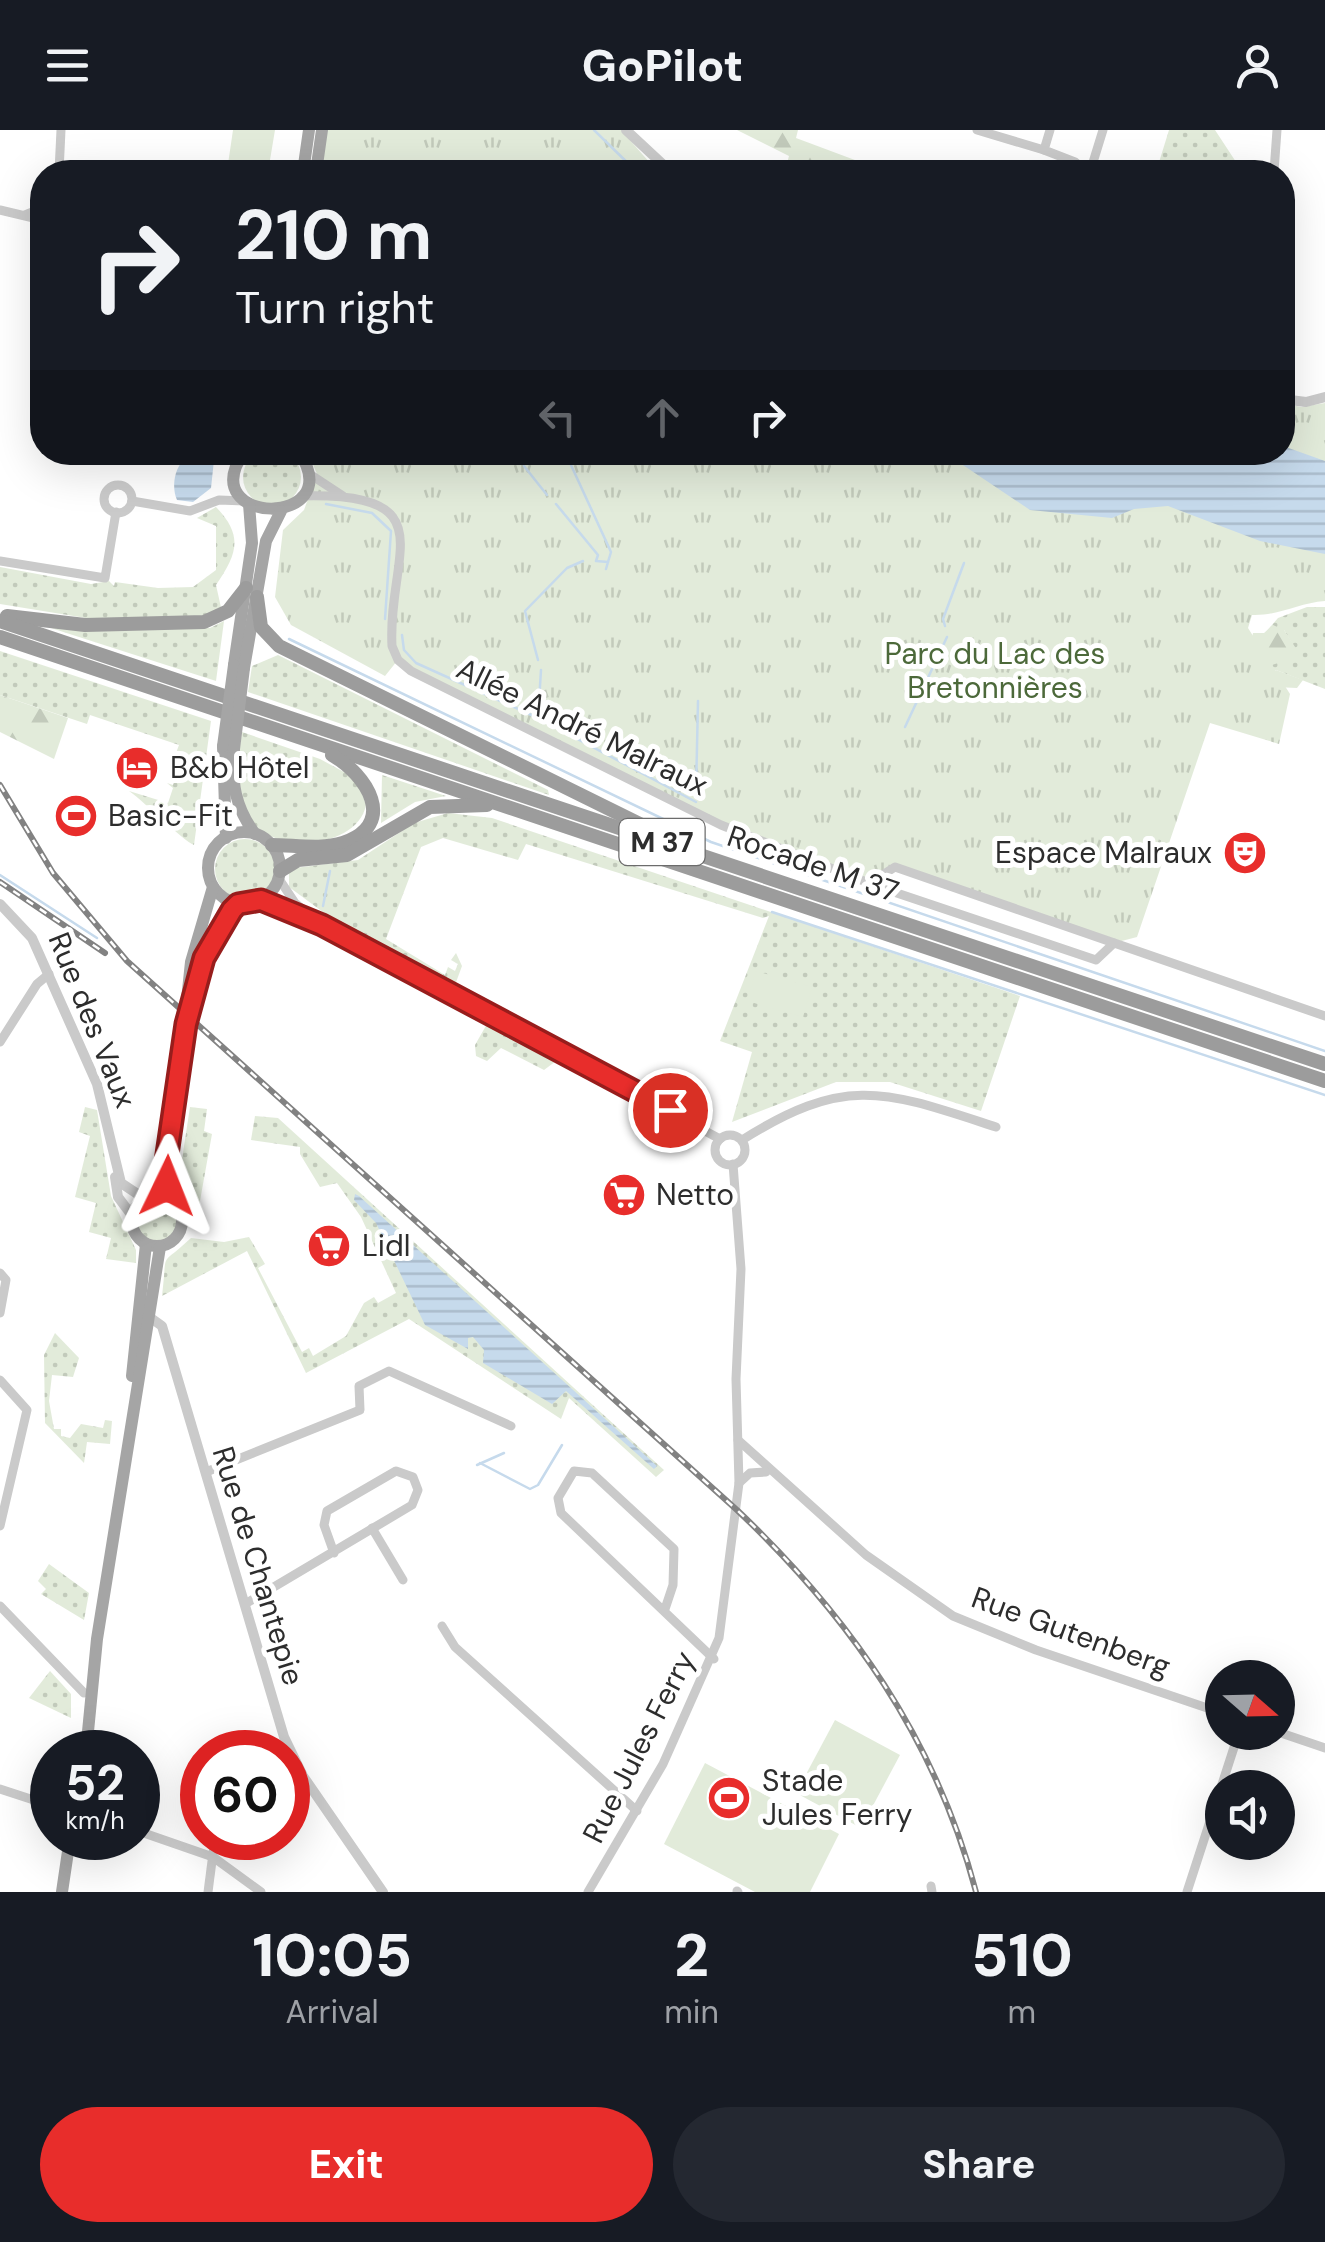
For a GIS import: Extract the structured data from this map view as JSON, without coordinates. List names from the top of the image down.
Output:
{
  "streets": {
    "highway": ["M 37", "Rocade M 37"],
    "street": [
      "Allée André Malraux",
      "Rue des Vaux",
      "Rue de Chantepie",
      "Rue Gutenberg",
      "Rue Jules Ferry"
    ]
  },
  "crossings": [
    ["M 37", "Rocade M 37"],
    ["Rue Gutenberg", "Rue Jules Ferry"]
  ],
  "parks": ["Parc du Lac des Bretonnières"],
  "places": {
    "hotel": ["B&b Hôtel"],
    "sports": ["Basic-Fit", "Stade Jules Ferry"],
    "theatre": ["Espace Malraux"],
    "supermarket": ["Netto", "Lidl"]
  },
  "north": "right",
  "page": {
    "header": "GoPilot",
    "turn": ["210 m", "Turn right"],
    "speed": "52 km/h",
    "limit": "60",
    "eta": [
      "10:05",
      "Arrival",
      "2",
      "min",
      "510",
      "m"
    ],
    "buttons": ["Exit", "Share"]
  }
}
